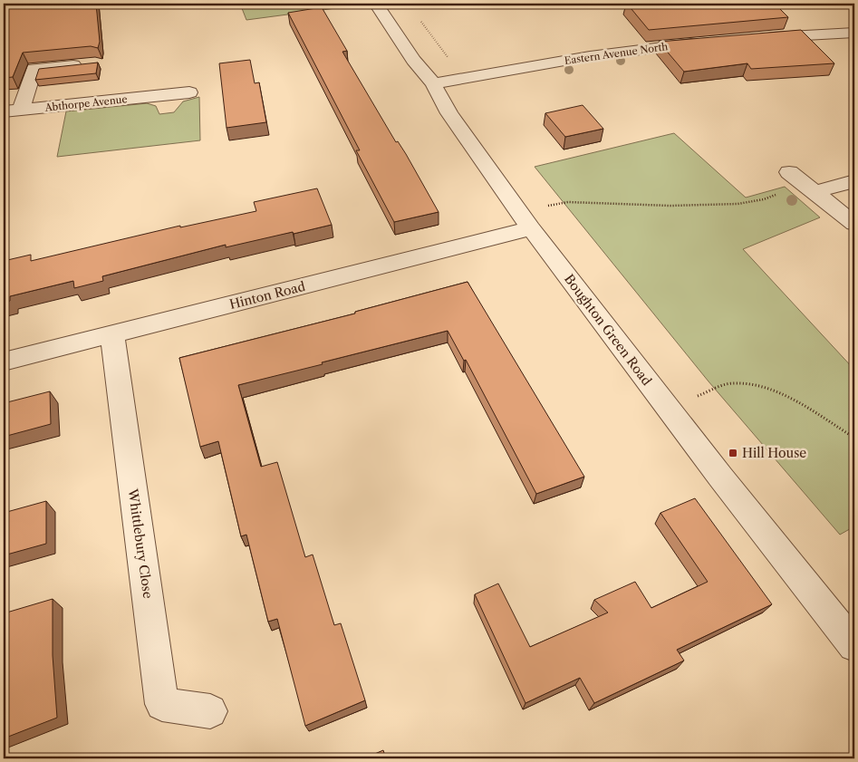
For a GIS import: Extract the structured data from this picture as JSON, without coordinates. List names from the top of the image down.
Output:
{
  "streets": {
    "street": [
      "Eastern Avenue North",
      "Abthorpe Avenue",
      "Hinton Road",
      "Boughton Green Road",
      "Whittlebury Close"
    ]
  },
  "crossings": [
    ["Eastern Avenue North", "Boughton Green Road"],
    ["Hinton Road", "Boughton Green Road"],
    ["Hinton Road", "Whittlebury Close"]
  ],
  "places": {
    "transit": ["Hill House"]
  }
}
